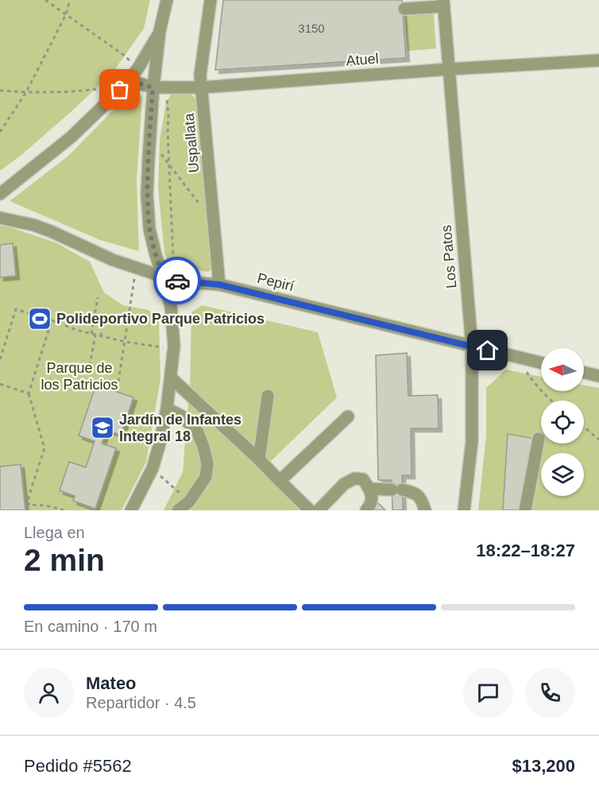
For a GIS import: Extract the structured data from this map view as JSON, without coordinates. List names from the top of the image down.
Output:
{
  "streets": {
    "street": [
      "Atuel",
      "Uspallata",
      "Los Patos",
      "Pepirí"
    ]
  },
  "crossings": [
    ["Atuel", "Uspallata"],
    ["Atuel", "Los Patos"],
    ["Uspallata", "Pepirí"],
    ["Los Patos", "Pepirí"]
  ],
  "parks": ["Parque de los Patricios"],
  "places": {
    "sports": ["Polideportivo Parque Patricios"],
    "school or university": ["Jardín de Infantes Integral 18"]
  },
  "house_numbers": ["3150"],
  "north": "left",
  "page": {
    "heading": ["2 min", "Llega en", "18:22–18:27"],
    "panel": [
      "Mateo",
      "Repartidor · 4.5",
      "Pedido #5562",
      "$13,200"
    ],
    "bar": "En camino · 170 m"
  }
}
